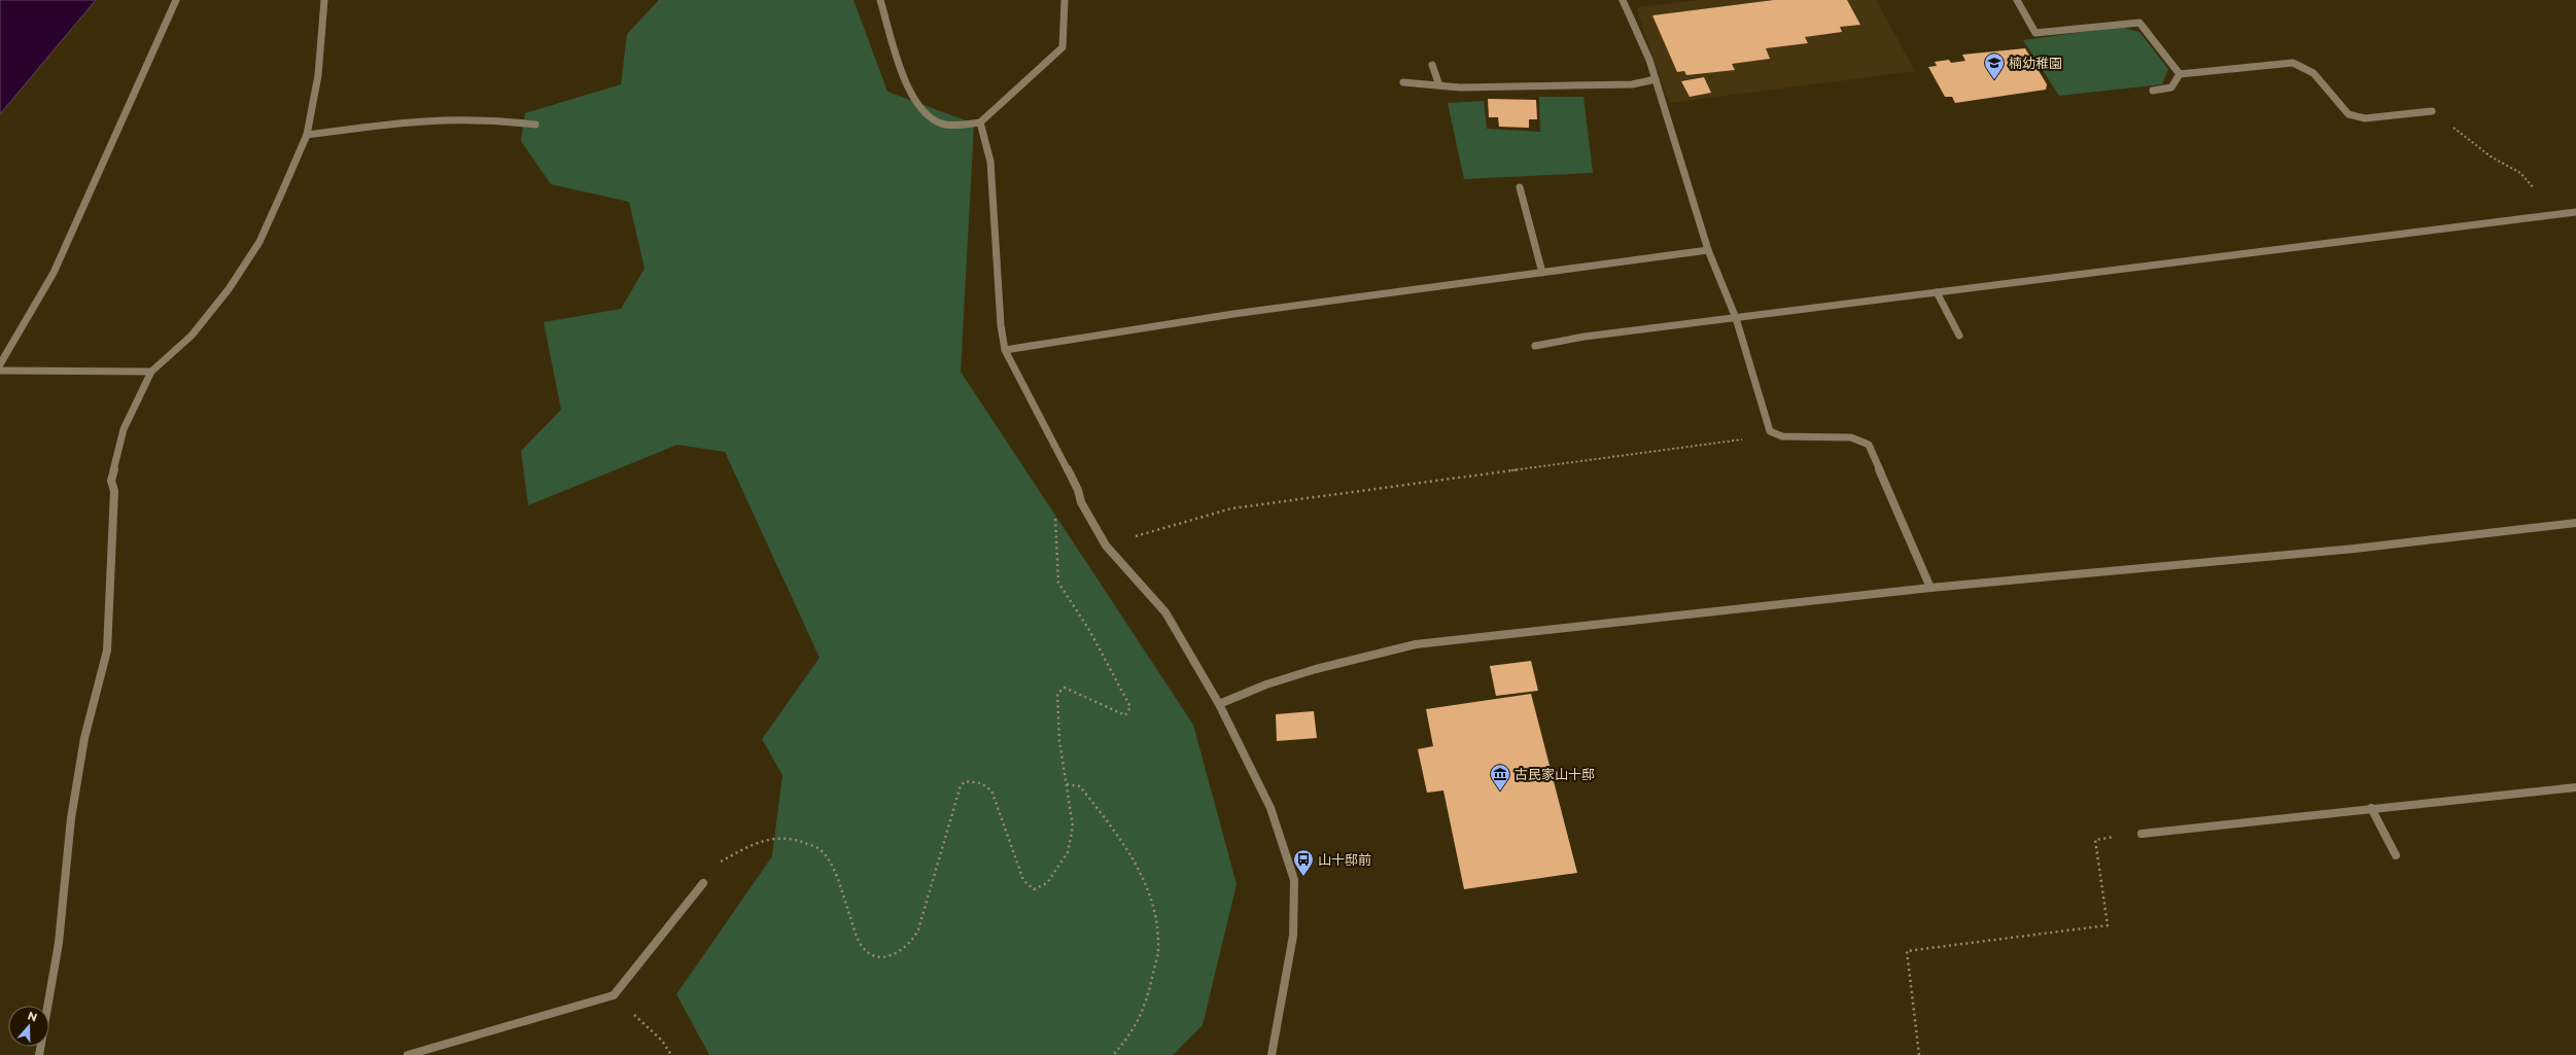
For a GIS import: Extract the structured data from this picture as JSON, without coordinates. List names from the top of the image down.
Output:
{
  "places": {
    "school or university": ["楠幼稚園"],
    "museum": ["古民家山十邸"],
    "bus stop": ["山十邸前"]
  },
  "north": "top"
}
